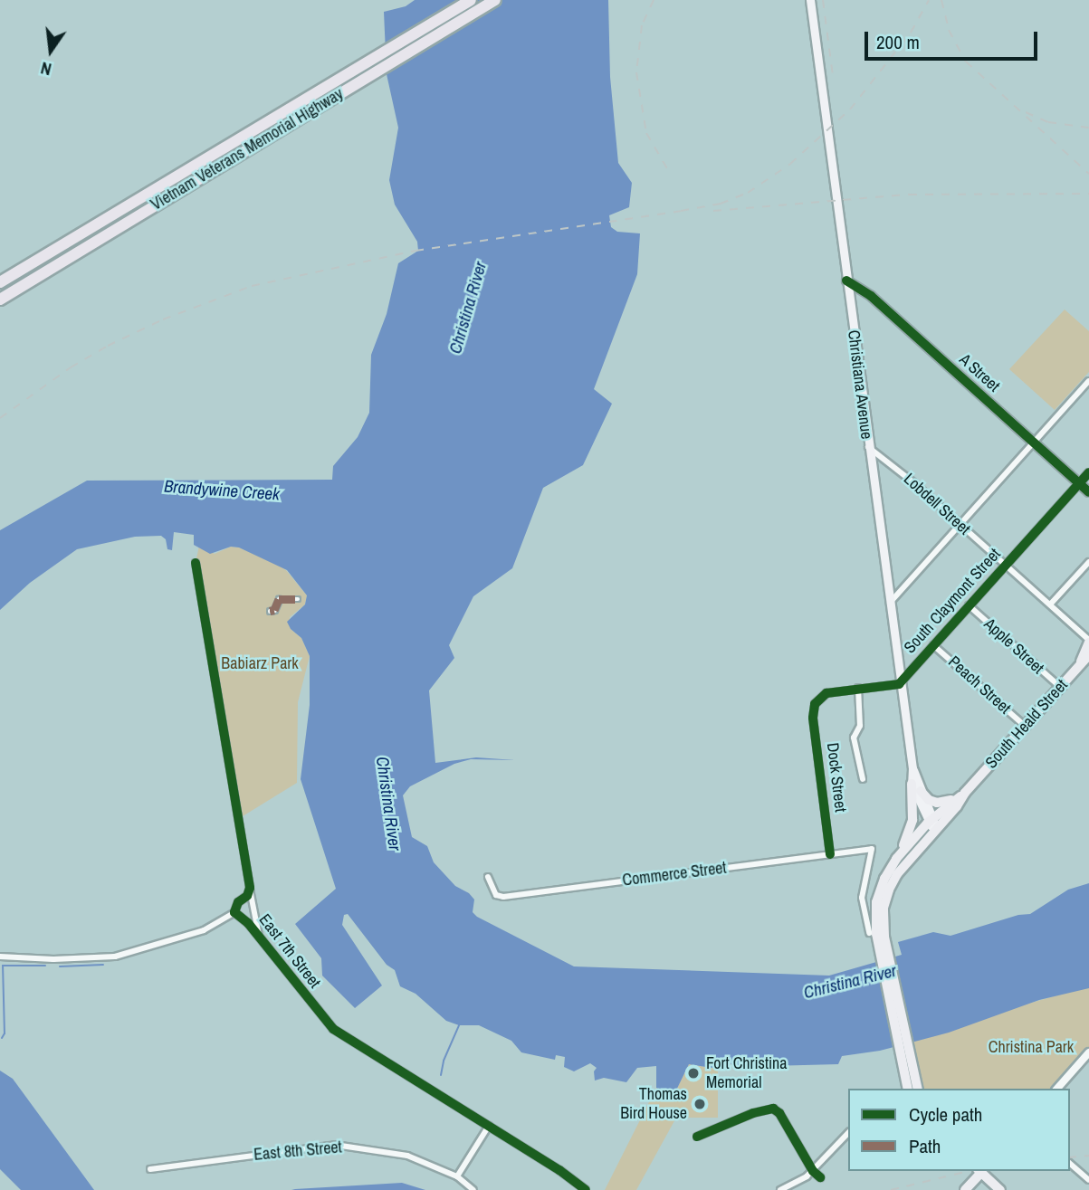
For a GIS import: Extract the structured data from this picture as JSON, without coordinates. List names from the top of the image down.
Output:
{
  "streets": {
    "highway": ["Vietnam Veterans Memorial Highway"],
    "main road": ["Christiana Avenue", "South Heald Street"],
    "street": [
      "A Street",
      "Lobdell Street",
      "South Claymont Street",
      "Apple Street",
      "Peach Street",
      "Dock Street",
      "Commerce Street",
      "East 7th Street",
      "East 8th Street"
    ]
  },
  "crossings": [
    ["A Street", "Christiana Avenue"],
    ["A Street", "South Claymont Street"],
    ["Christiana Avenue", "Lobdell Street"],
    ["Christiana Avenue", "South Claymont Street"],
    ["Christiana Avenue", "South Heald Street"],
    ["Lobdell Street", "South Claymont Street"],
    ["South Claymont Street", "Apple Street"],
    ["South Claymont Street", "Peach Street"],
    ["Apple Street", "South Heald Street"],
    ["Peach Street", "South Heald Street"],
    ["Dock Street", "Commerce Street"]
  ],
  "water": ["Christina River", "Brandywine Creek"],
  "parks": ["Babiarz Park", "Christina Park"],
  "places": ["Fort Christina Memorial", "Thomas Bird House"],
  "legend": ["Cycle path", "Path"],
  "scale_bar": "200 m",
  "north": "bottom"
}
